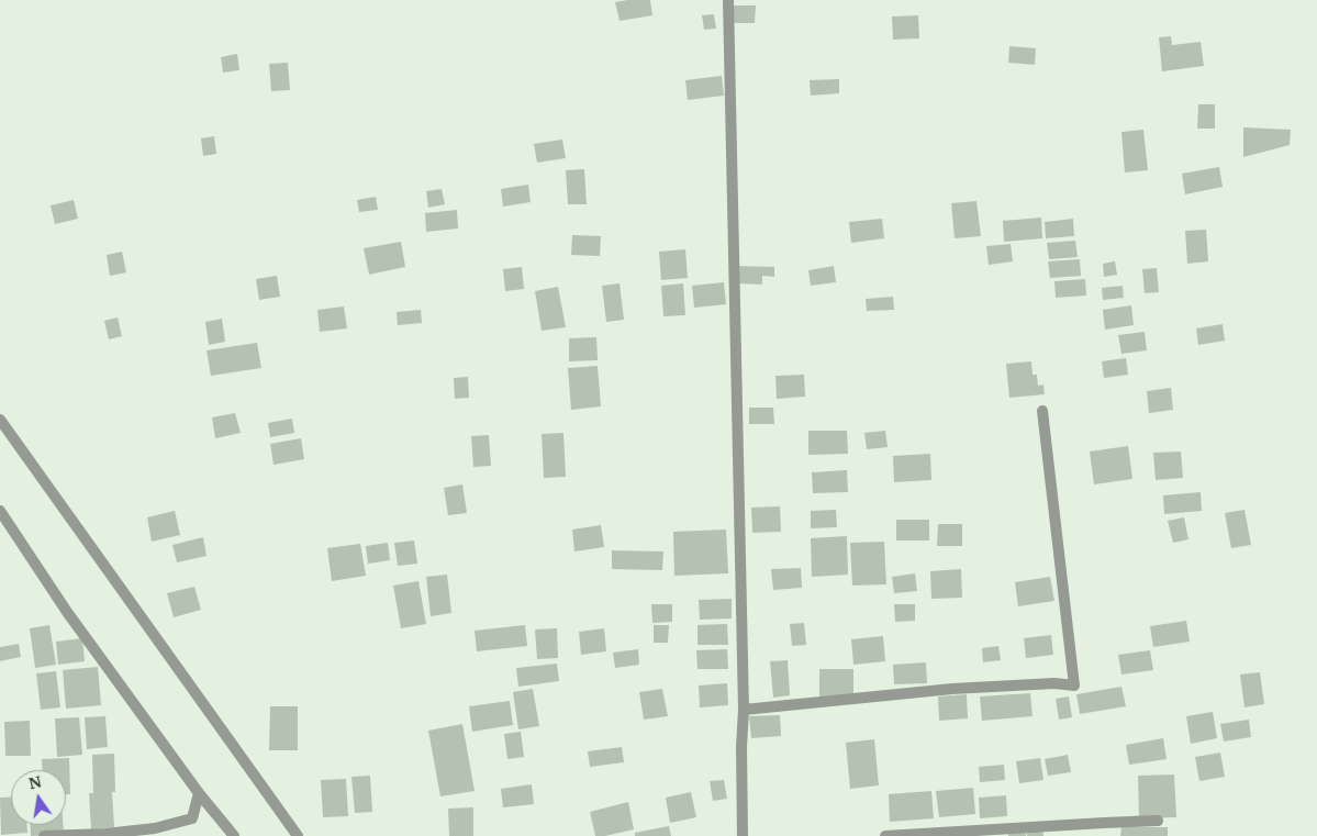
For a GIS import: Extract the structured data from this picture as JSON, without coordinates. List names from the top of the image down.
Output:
{
  "north": "top"
}
